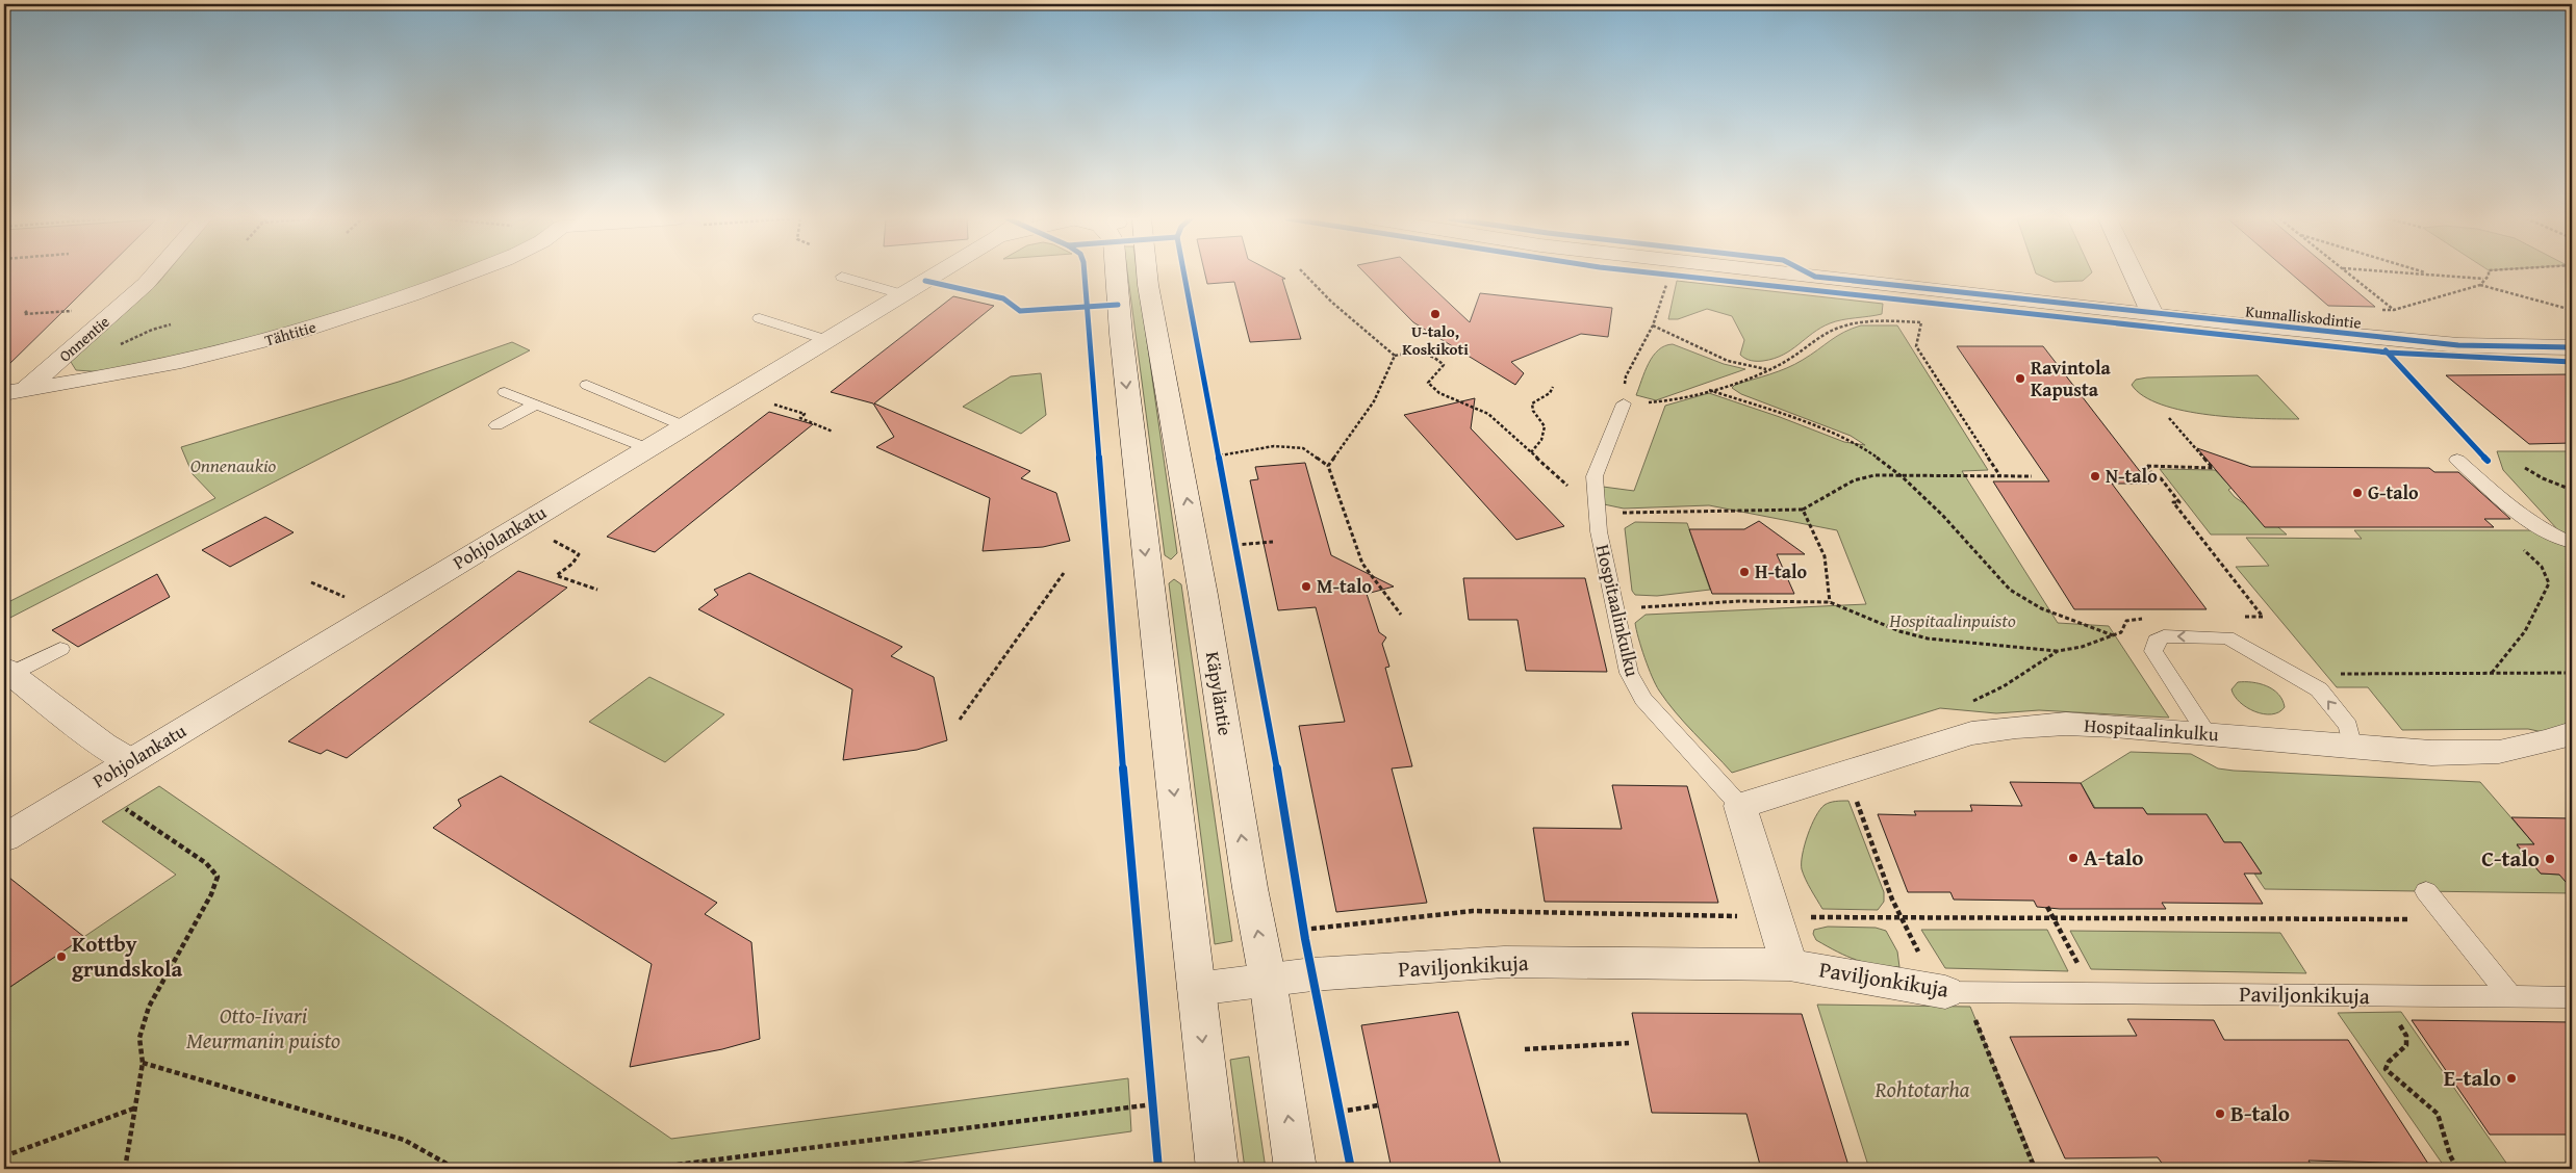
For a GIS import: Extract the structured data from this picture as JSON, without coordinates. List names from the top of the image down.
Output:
{
  "streets": {
    "street": [
      "Kunnalliskodintie",
      "Tähtitie",
      "Onnentie",
      "Pohjolankatu",
      "Hospitaalinkulku",
      "Käpyläntie",
      "Paviljonkikuja"
    ]
  },
  "crossings": [
    ["Tähtitie", "Onnentie"],
    ["Hospitaalinkulku", "Paviljonkikuja"],
    ["Käpyläntie", "Paviljonkikuja"]
  ],
  "parks": [
    "Onnenaukio",
    "Hospitaalinpuisto",
    "Otto-Iivari Meurmanin puisto",
    "Rohtotarha"
  ],
  "places": [
    "U-talo, Koskikoti",
    "Ravintola Kapusta",
    "N-talo",
    "G-talo",
    "H-talo",
    "M-talo",
    "A-talo",
    "C-talo",
    "Kottby grundskola",
    "E-talo",
    "B-talo"
  ]
}
